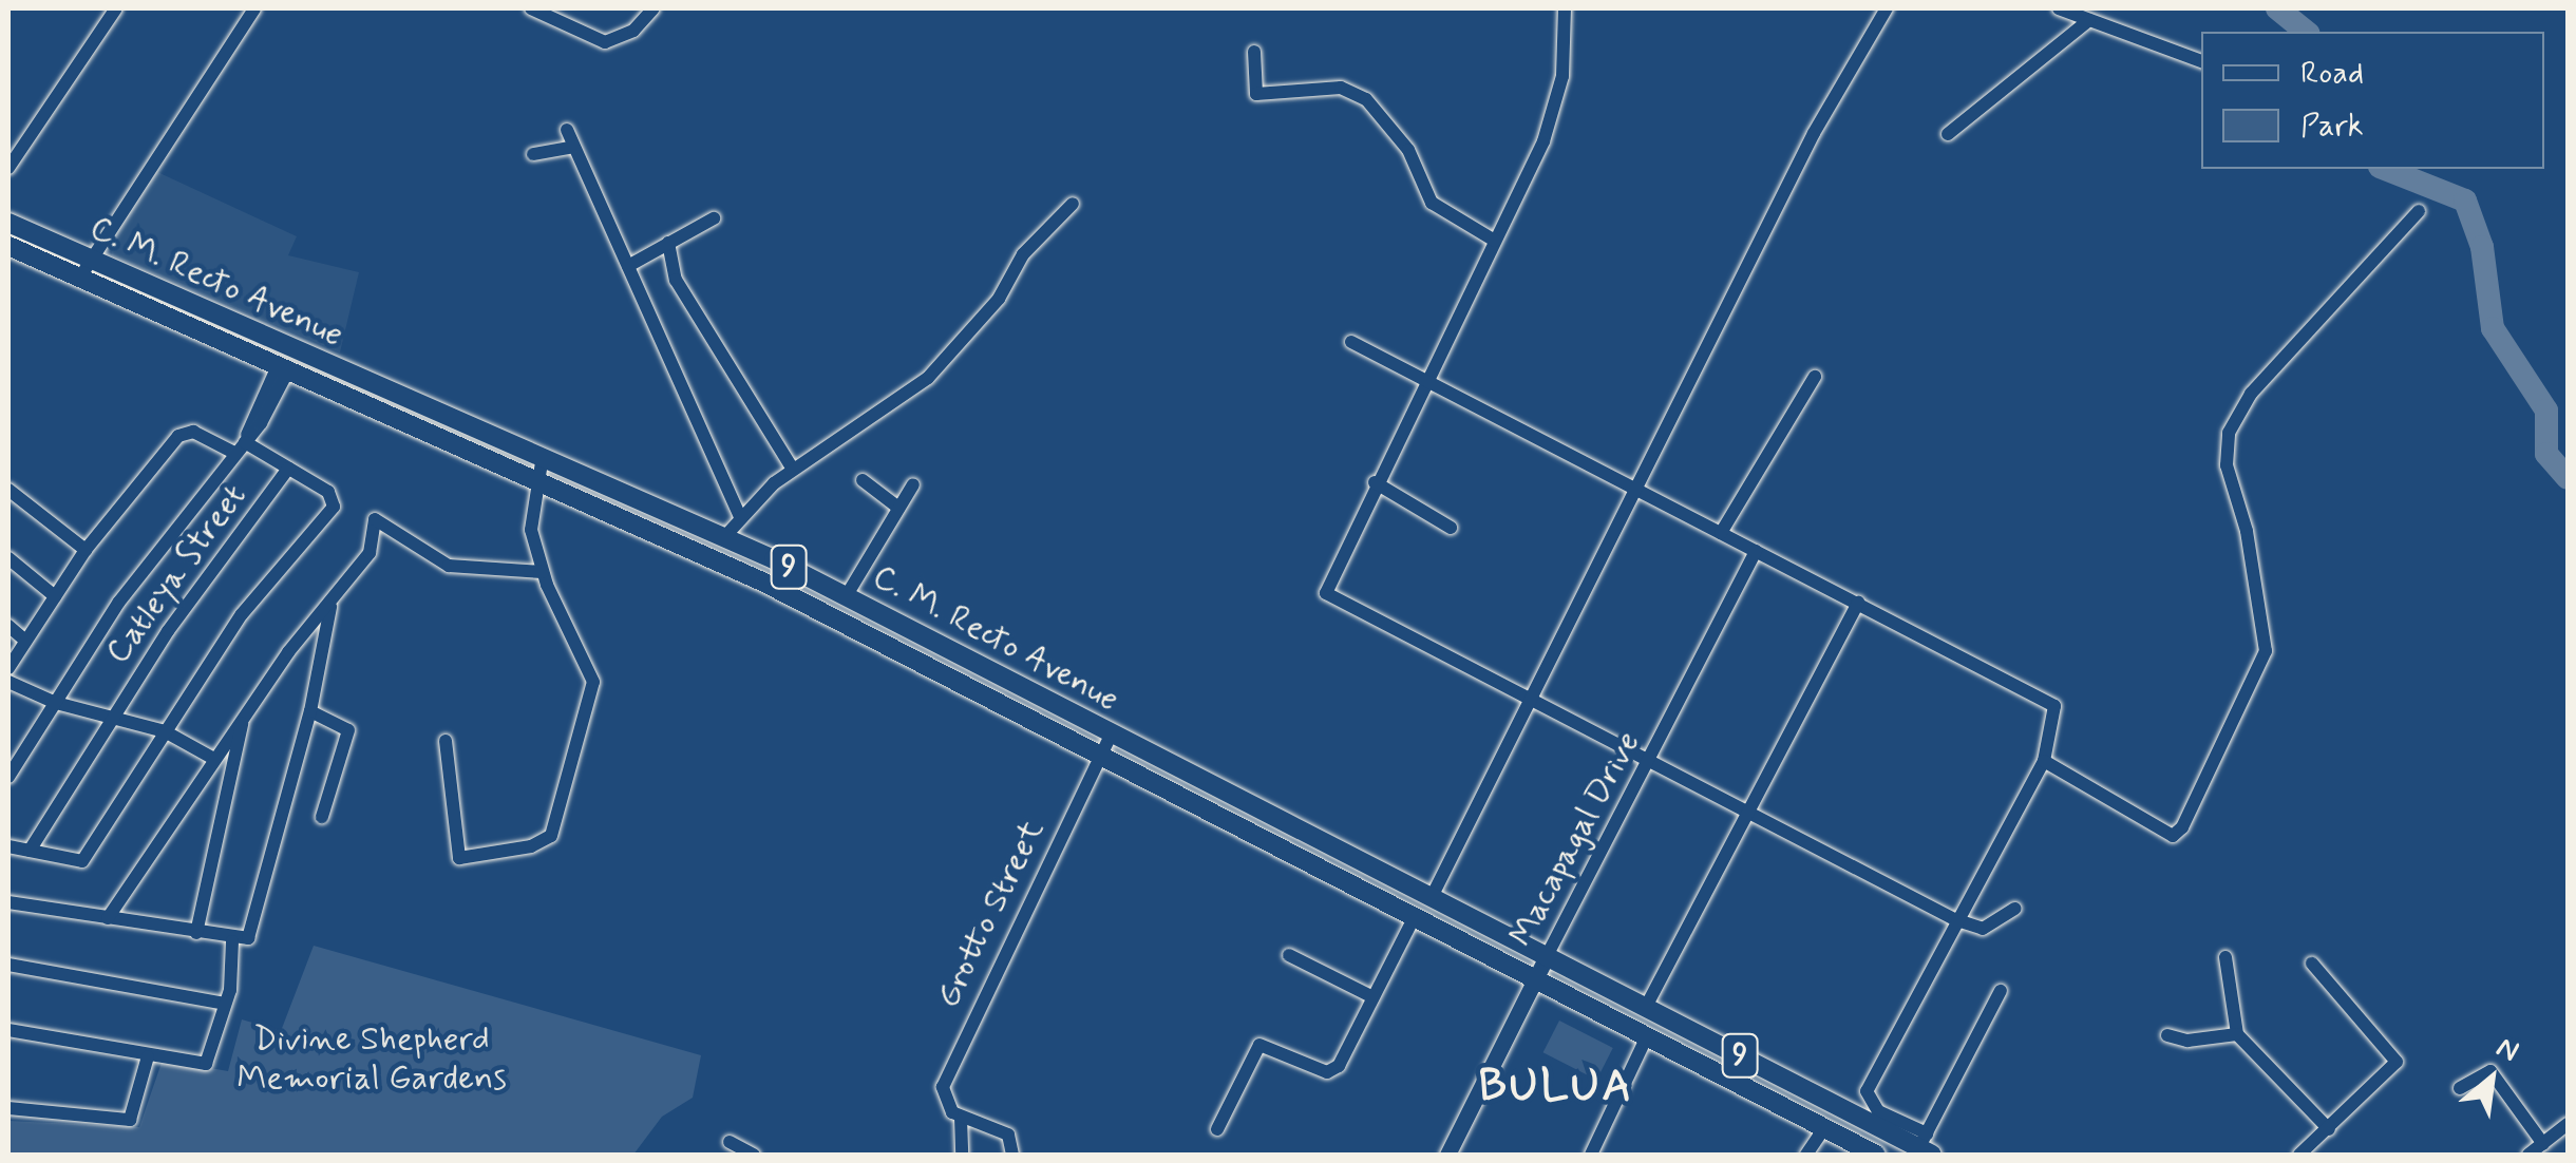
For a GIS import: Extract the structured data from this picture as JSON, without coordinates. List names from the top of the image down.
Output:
{
  "streets": {
    "highway": ["C. M. Recto Avenue", "9"],
    "main road": ["Macapagal Drive"],
    "street": ["Catleya Street", "Grotto Street"]
  },
  "crossings": [
    ["C. M. Recto Avenue", "Macapagal Drive"],
    ["C. M. Recto Avenue", "Grotto Street"]
  ],
  "districts": ["BULUA"],
  "parks": ["Divine Shepherd Memorial Gardens"],
  "legend": ["Road", "Park"],
  "north": "top right"
}
